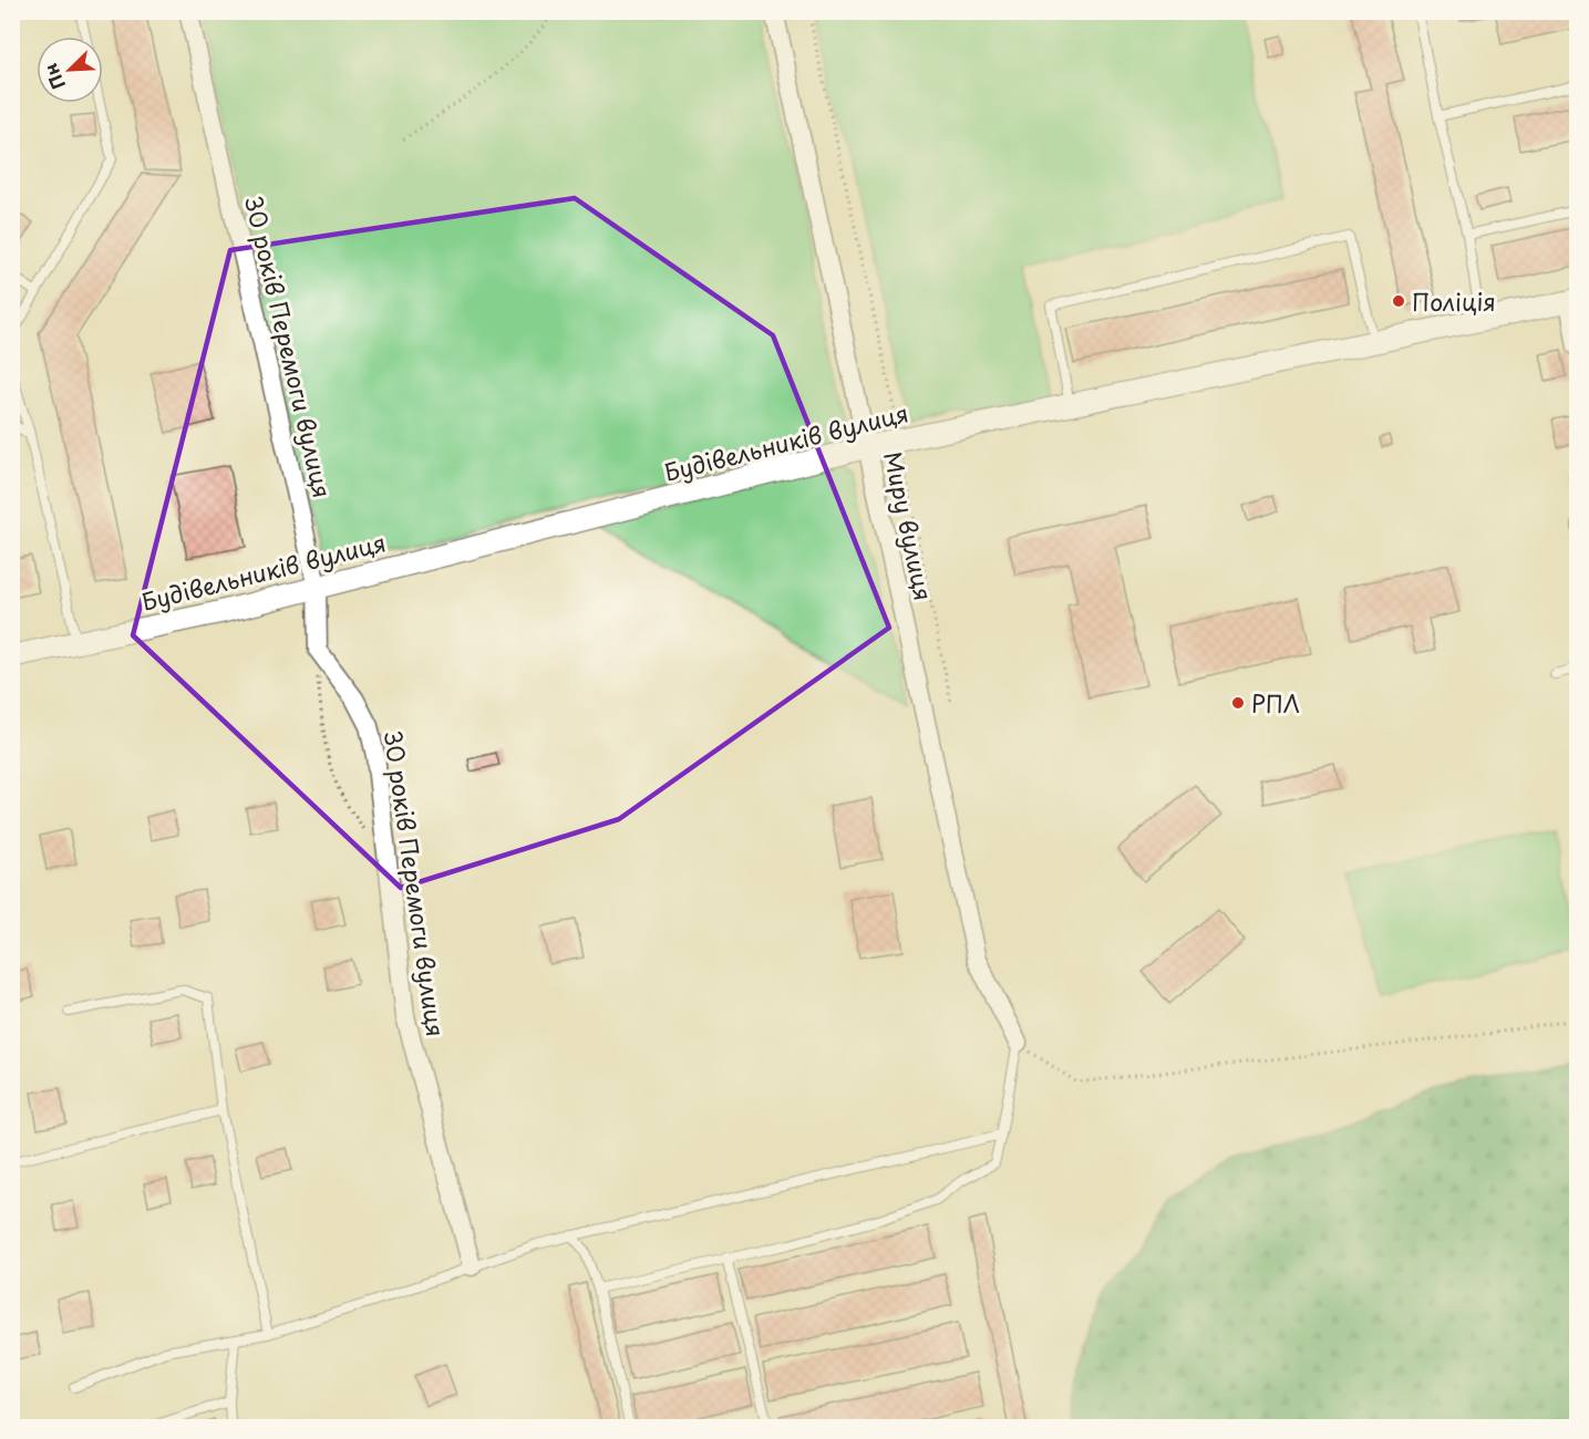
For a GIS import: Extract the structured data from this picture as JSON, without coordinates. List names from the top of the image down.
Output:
{
  "streets": {
    "street": ["30 років Перемоги вулиця", "Будівельників вулиця", "Миру вулиця"]
  },
  "crossings": [
    ["30 років Перемоги вулиця", "Будівельників вулиця"],
    ["Будівельників вулиця", "Миру вулиця"]
  ],
  "places": ["Поліція", "РПЛ"],
  "north": "bottom left"
}
